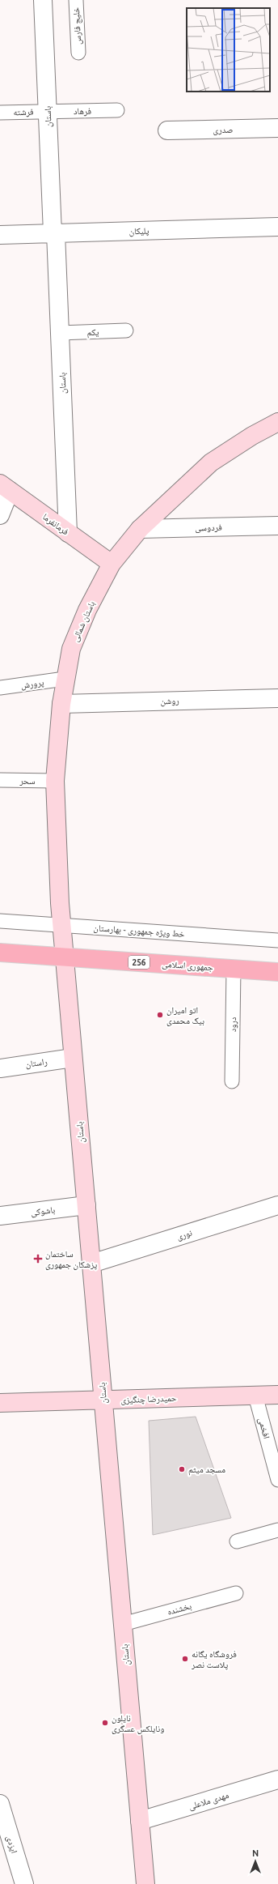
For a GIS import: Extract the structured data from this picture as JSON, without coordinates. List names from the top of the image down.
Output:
{
  "streets": {
    "main road": ["256", "جمهوری اسلامی"],
    "street": [
      "باستان",
      "صدری",
      "پلیکان",
      "فرمانفرما",
      "فردوسی",
      "باستان شمالی",
      "روشن",
      "راستان",
      "باشوکی",
      "نوری",
      "حمیدرضا چنگیزی",
      "مهدی ملاعلی",
      "ایزدی"
    ],
    "lane": [
      "خلیج فارس",
      "فرهاد",
      "فرشته",
      "یکم",
      "پرورش",
      "سحر",
      "خط ویژه جمهوری - بهارستان",
      "درود",
      "افخمی",
      "بخشنده"
    ]
  },
  "crossings": [
    ["فرهاد", "فرشته"],
    ["فرهاد", "باستان"],
    ["فرشته", "باستان"],
    ["باستان", "پلیکان"],
    ["باستان", "یکم"],
    ["باستان", "فرمانفرما"],
    ["باستان", "باستان شمالی"],
    ["باستان", "خط ویژه جمهوری - بهارستان"],
    ["باستان", "جمهوری اسلامی"],
    ["باستان", "راستان"],
    ["باستان", "باشوکی"],
    ["باستان", "نوری"],
    ["باستان", "حمیدرضا چنگیزی"],
    ["باستان", "بخشنده"],
    ["باستان", "مهدی ملاعلی"],
    ["فرمانفرما", "باستان شمالی"],
    ["فردوسی", "باستان شمالی"],
    ["باستان شمالی", "پرورش"],
    ["باستان شمالی", "روشن"],
    ["باستان شمالی", "سحر"],
    ["جمهوری اسلامی", "درود"],
    ["حمیدرضا چنگیزی", "افخمی"]
  ],
  "places": {
    "other": [
      "اتو امیران بیک محمدی",
      "مسجد میثم",
      "فروشگاه یگانه پلاست نصر",
      "نایلون ونایلکس عسگری"
    ],
    "health": ["ساختمان پزشکان جمهوری"]
  },
  "north": "top"
}
